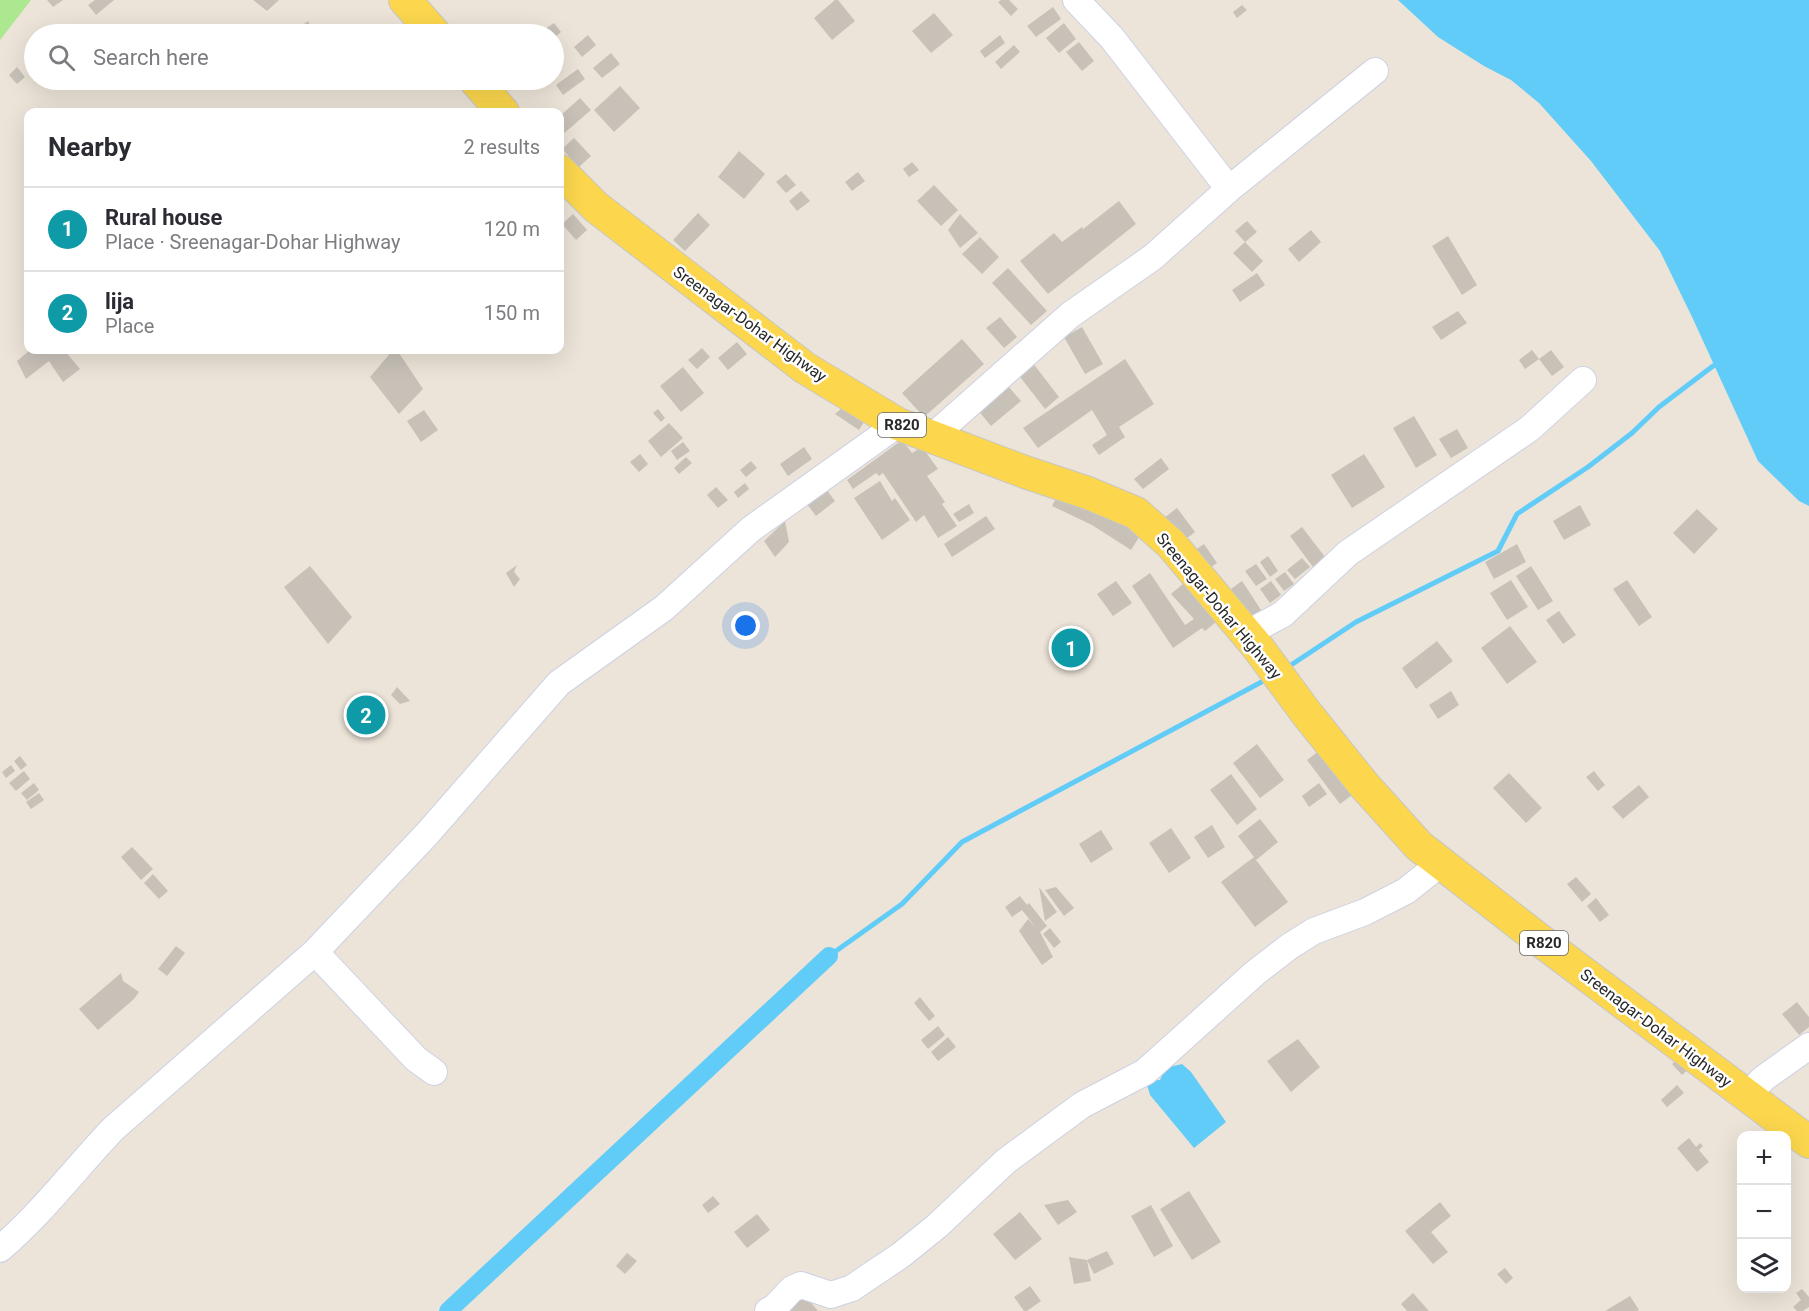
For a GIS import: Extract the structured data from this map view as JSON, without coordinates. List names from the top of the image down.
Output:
{
  "streets": {
    "main road": ["Sreenagar-Dohar Highway", "R820"]
  },
  "page": {
    "search": "Search here",
    "heading": ["Nearby", "2 results"],
    "list": [
      {
        "mark": "1",
        "name": "Rural house",
        "note": "Place · Sreenagar-Dohar Highway",
        "value": "120 m"
      },
      {
        "mark": "2",
        "name": "lija",
        "note": "Place",
        "value": "150 m"
      }
    ],
    "pins": ["1", "2"],
    "map_buttons": ["+", "−"]
  }
}
